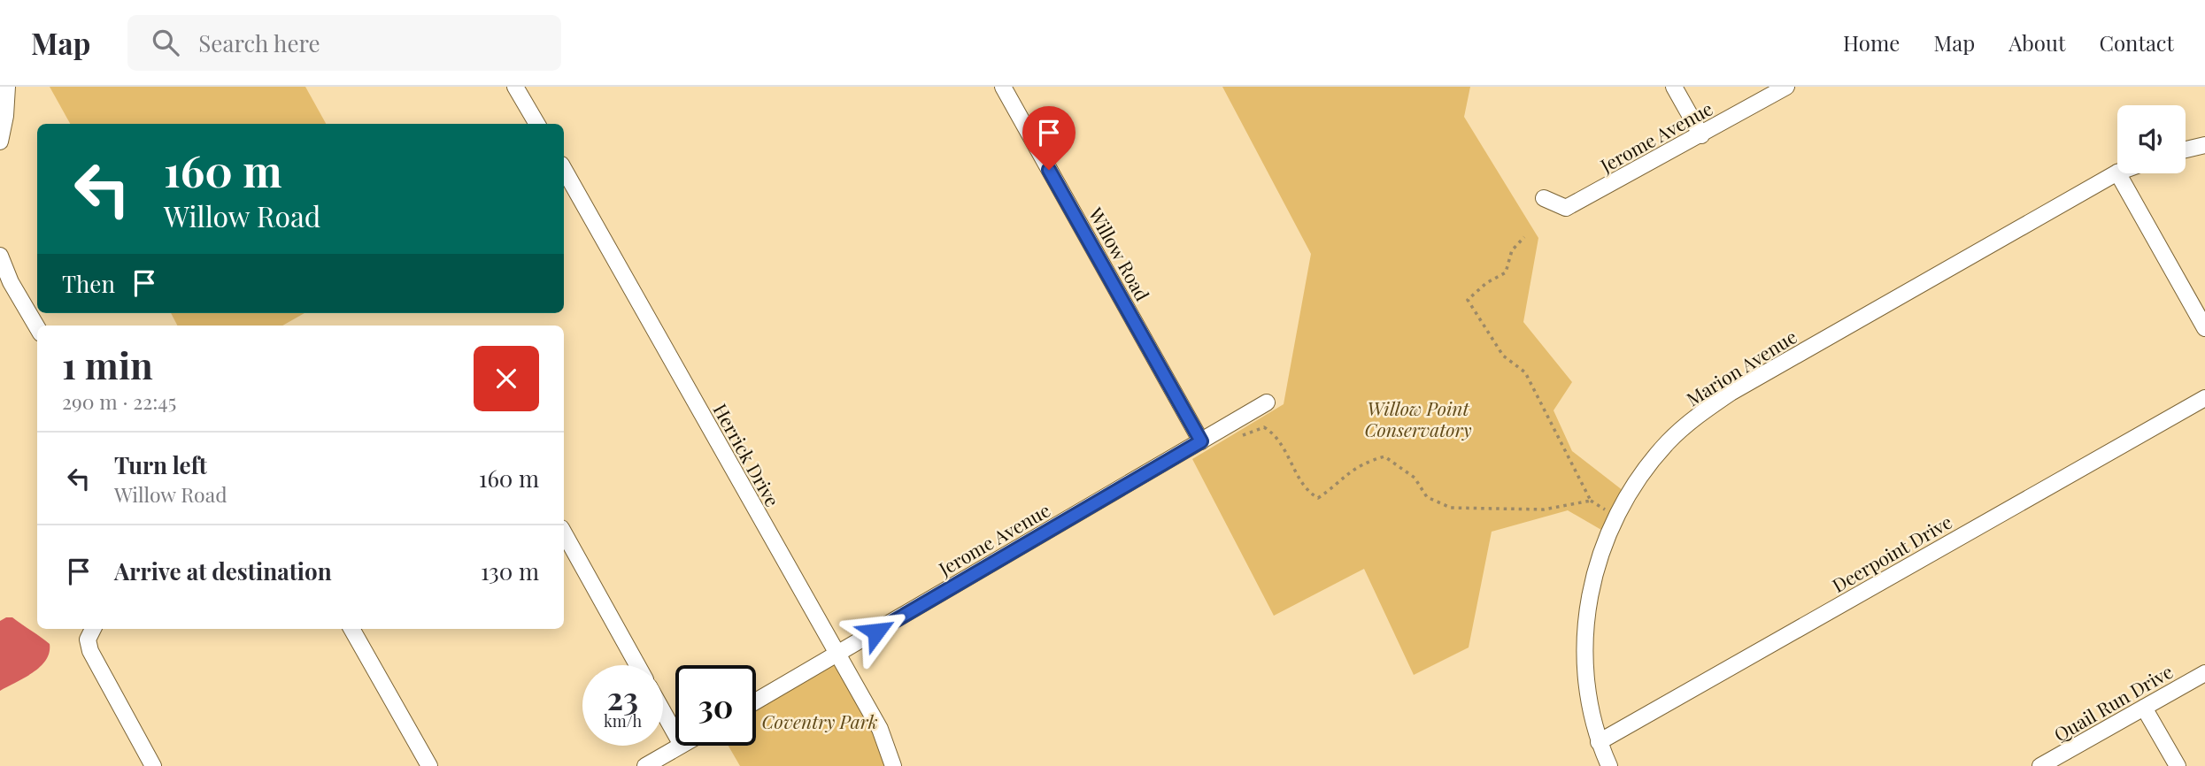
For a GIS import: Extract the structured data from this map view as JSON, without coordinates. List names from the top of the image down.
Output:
{
  "streets": {
    "street": [
      "Jerome Avenue",
      "Willow Road",
      "Marion Avenue",
      "Herrick Drive",
      "Deerpoint Drive",
      "Quail Run Drive"
    ]
  },
  "crossings": [
    ["Jerome Avenue", "Willow Road"],
    ["Jerome Avenue", "Herrick Drive"],
    ["Marion Avenue", "Deerpoint Drive"]
  ],
  "parks": ["Willow Point Conservatory", "Coventry Park"],
  "page": {
    "header": "Map",
    "search": "Search here",
    "nav": [
      "Home",
      "Map",
      "About",
      "Contact"
    ],
    "turn": ["160 m", "Willow Road"],
    "then": "Then",
    "heading": ["1 min", "290 m · 22:45"],
    "list": [
      {
        "name": "Turn left",
        "note": "Willow Road",
        "value": "160 m"
      },
      {
        "name": "Arrive at destination",
        "value": "130 m"
      }
    ],
    "speed": "23 km/h",
    "limit": "30"
  }
}
